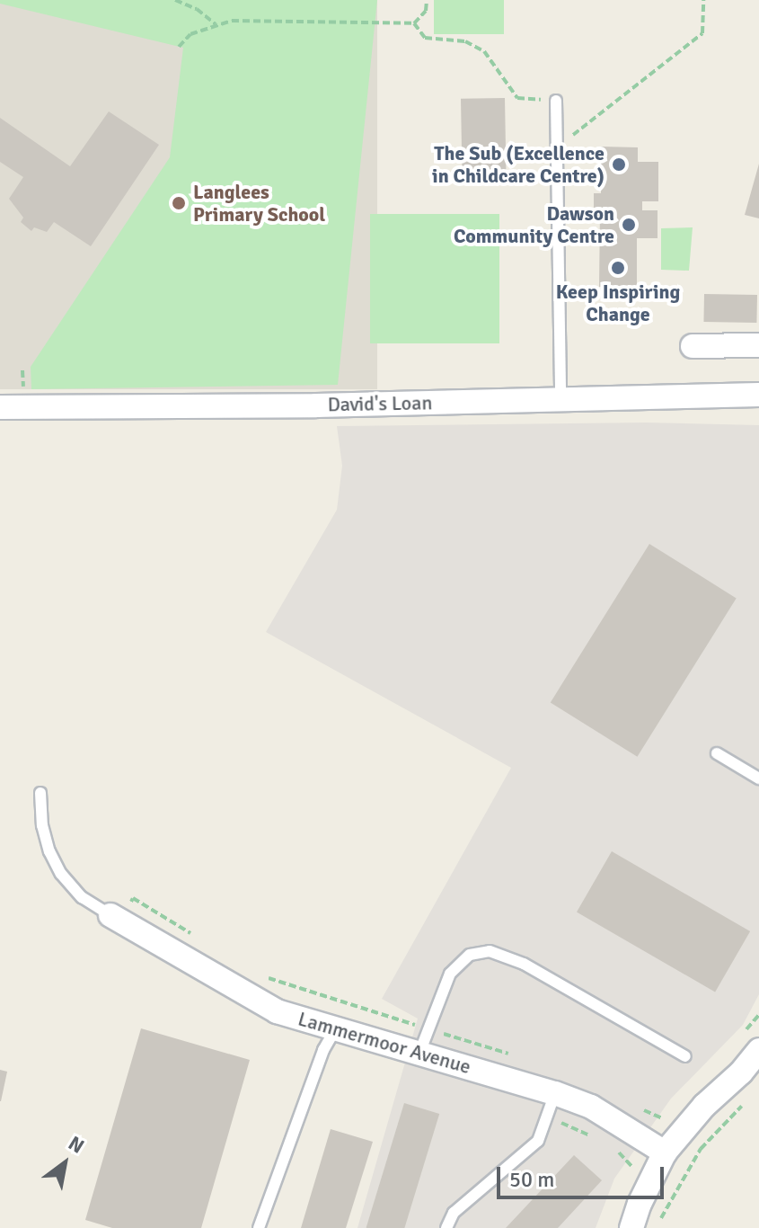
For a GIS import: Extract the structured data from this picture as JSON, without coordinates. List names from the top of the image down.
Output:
{
  "streets": {
    "street": ["David's Loan", "Lammermoor Avenue"]
  },
  "places": [
    "The Sub (Excellence in Childcare Centre)",
    "Langlees Primary School",
    "Dawson Community Centre",
    "Keep Inspiring Change"
  ],
  "scale_bar": "50 m",
  "north": "top right"
}
